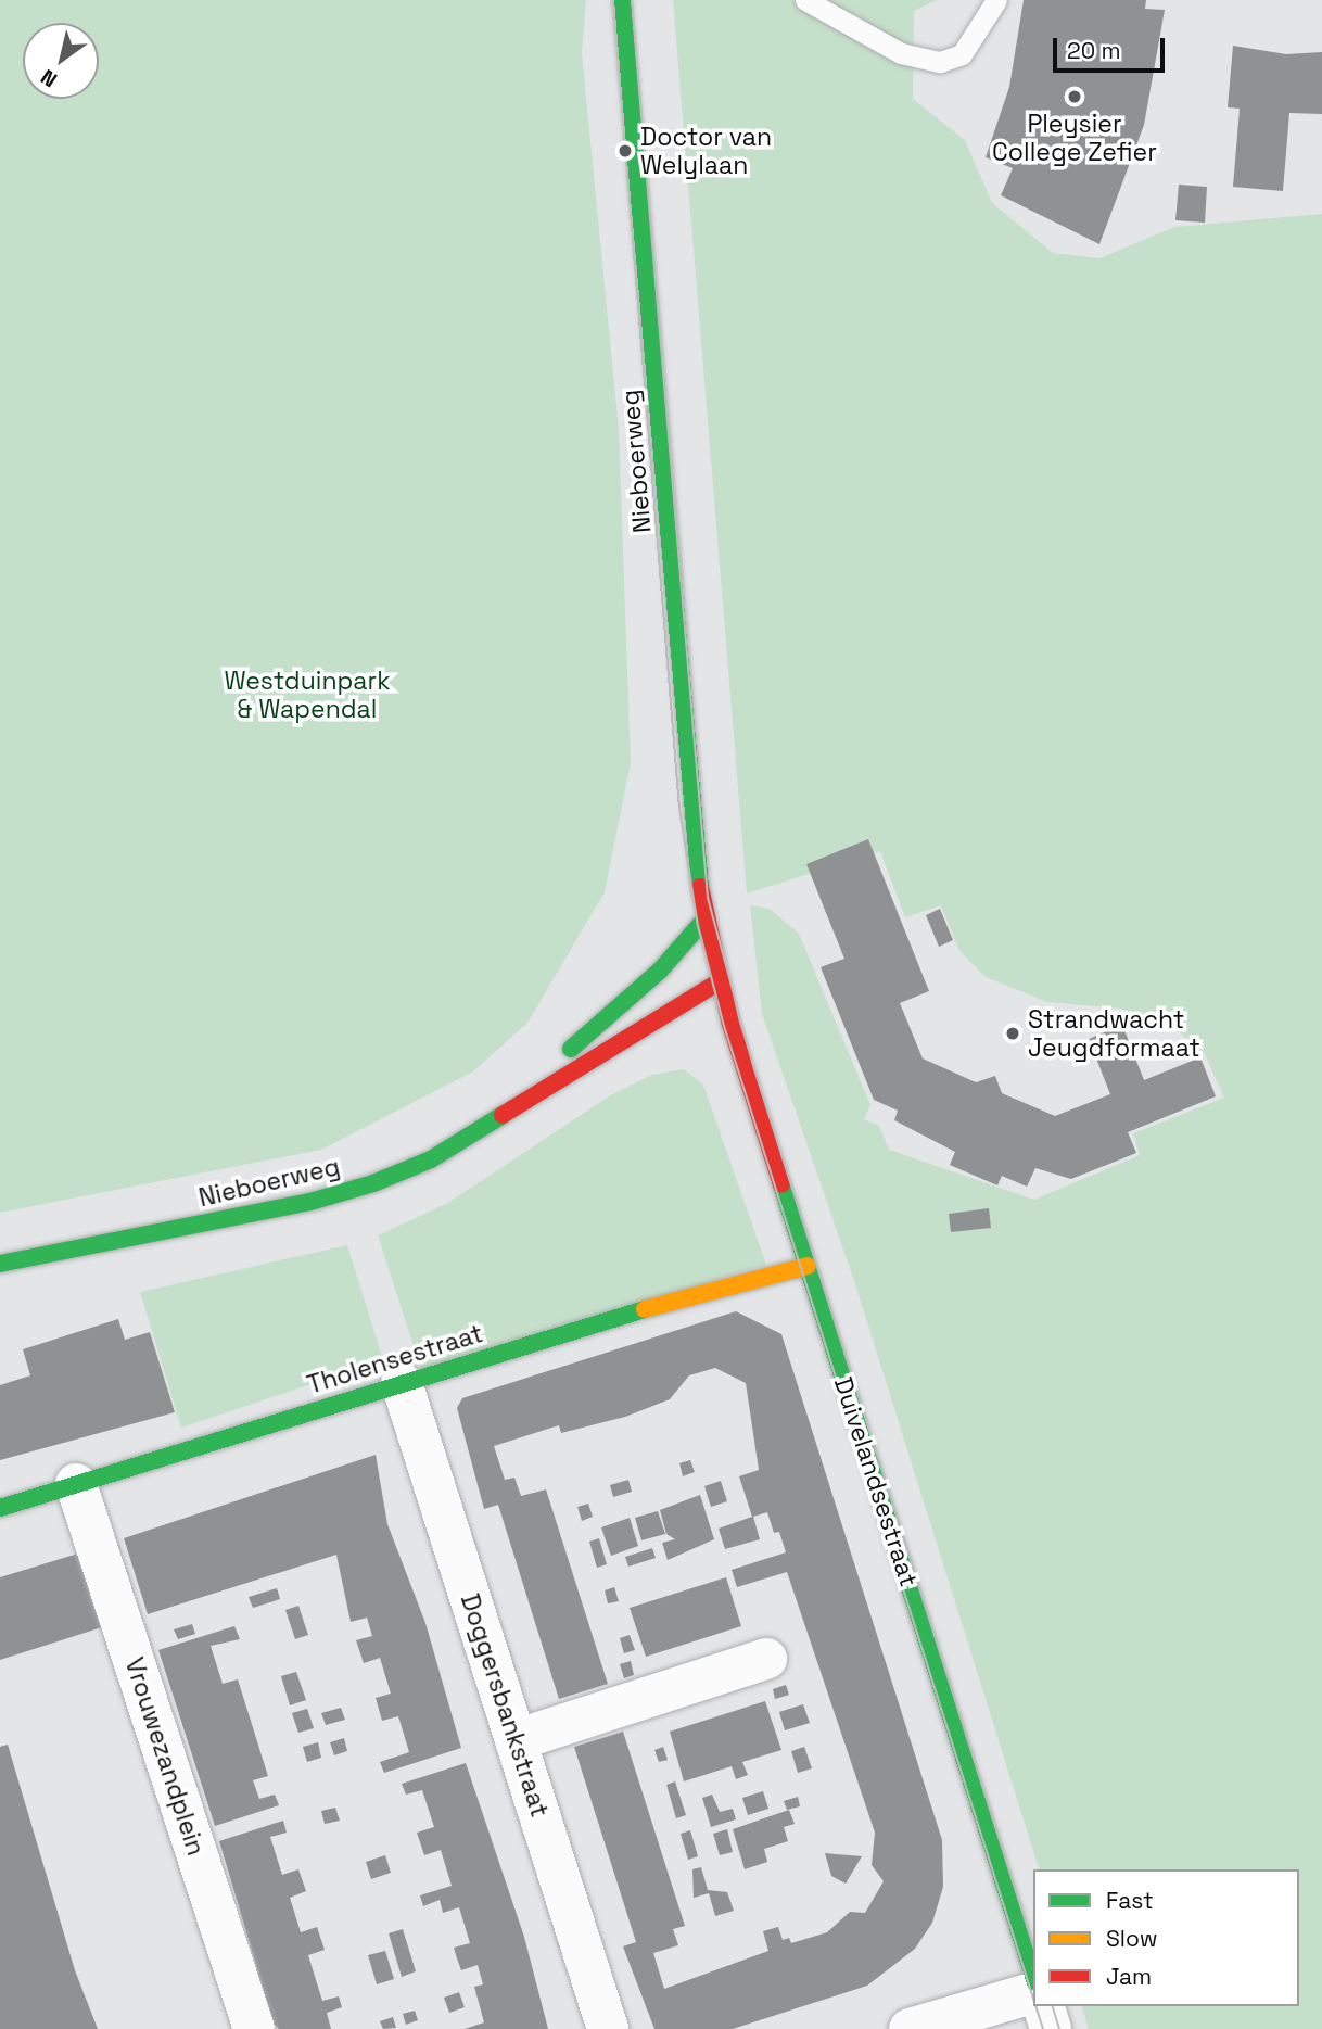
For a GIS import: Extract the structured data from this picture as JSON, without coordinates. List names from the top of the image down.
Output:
{
  "streets": {
    "street": [
      "Nieboerweg",
      "Tholensestraat",
      "Duivelandsestraat",
      "Doggersbankstraat",
      "Vrouwezandplein"
    ]
  },
  "crossings": [
    ["Nieboerweg", "Duivelandsestraat"],
    ["Tholensestraat", "Duivelandsestraat"],
    ["Tholensestraat", "Doggersbankstraat"],
    ["Tholensestraat", "Vrouwezandplein"]
  ],
  "parks": ["Westduinpark & Wapendal"],
  "places": ["Pleysier College Zefier", "Doctor van Welylaan", "Strandwacht Jeugdformaat"],
  "legend": ["Fast", "Slow", "Jam"],
  "scale_bar": "20 m",
  "north": "bottom left"
}
